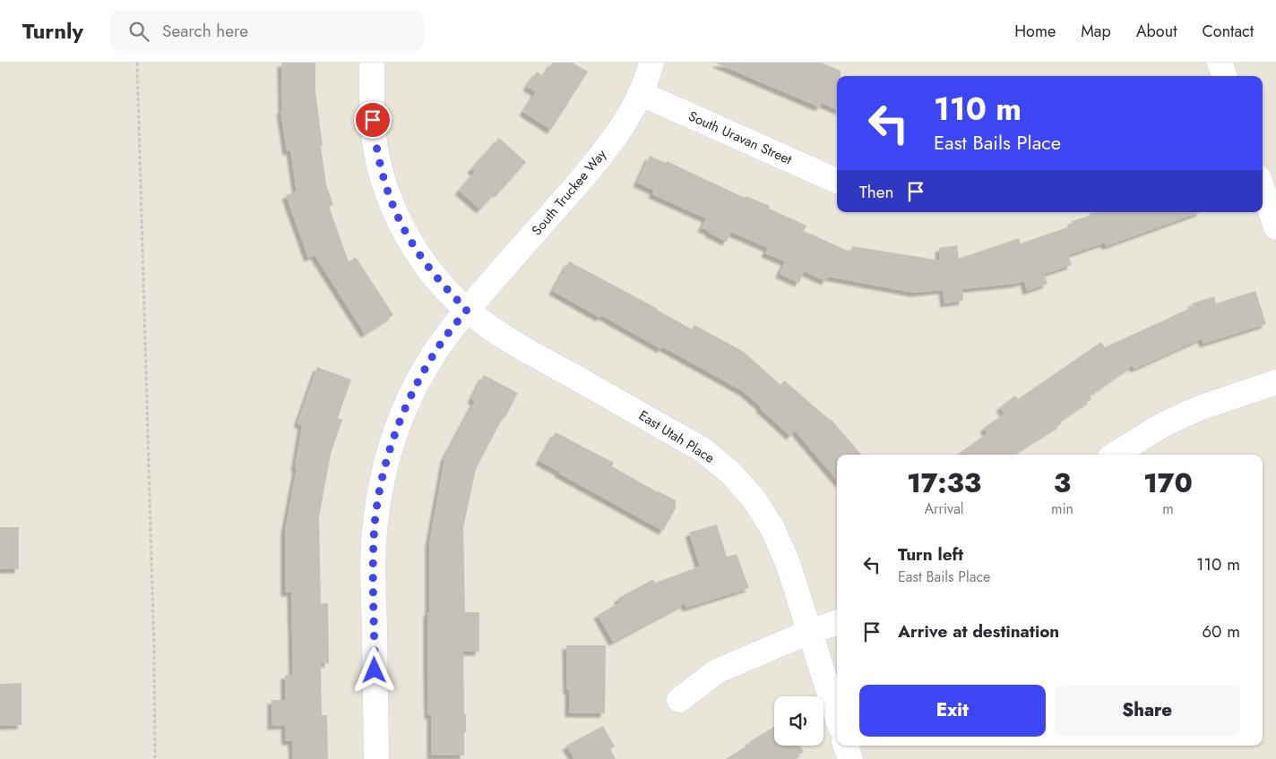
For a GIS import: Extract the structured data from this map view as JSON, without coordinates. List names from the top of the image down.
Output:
{
  "streets": {
    "street": ["South Uravan Street", "South Truckee Way", "East Utah Place"]
  },
  "crossings": [
    ["South Uravan Street", "South Truckee Way"],
    ["South Truckee Way", "East Utah Place"]
  ],
  "page": {
    "header": "Turnly",
    "search": "Search here",
    "nav": [
      "Home",
      "Map",
      "About",
      "Contact"
    ],
    "turn": ["110 m", "East Bails Place"],
    "then": "Then",
    "eta": [
      "17:33",
      "Arrival",
      "3",
      "min",
      "170",
      "m"
    ],
    "list": [
      {
        "name": "Turn left",
        "note": "East Bails Place",
        "value": "110 m"
      },
      {
        "name": "Arrive at destination",
        "value": "60 m"
      }
    ],
    "buttons": ["Exit", "Share"]
  }
}
